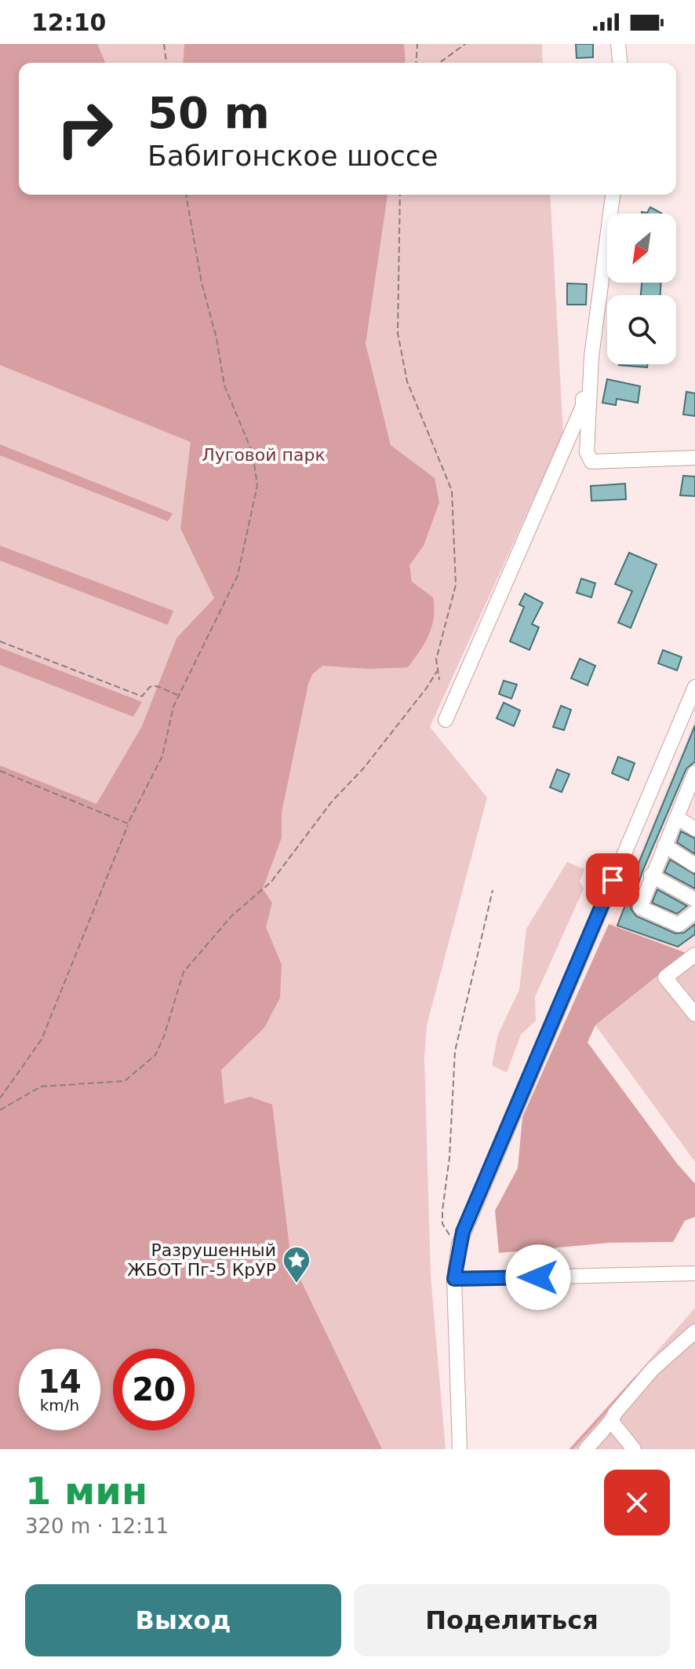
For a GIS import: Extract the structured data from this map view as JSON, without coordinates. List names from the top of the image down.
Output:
{
  "parks": ["Луговой парк"],
  "places": {
    "place": ["Разрушенный ЖБОТ Пг-5 КрУР"]
  },
  "north": "bottom left",
  "page": {
    "status": "12:10",
    "turn": ["50 m", "Бабигонское шоссе"],
    "speed": "14 km/h",
    "limit": "20",
    "heading": ["1 мин", "320 m · 12:11"],
    "buttons": ["Выход", "Поделиться"]
  }
}
